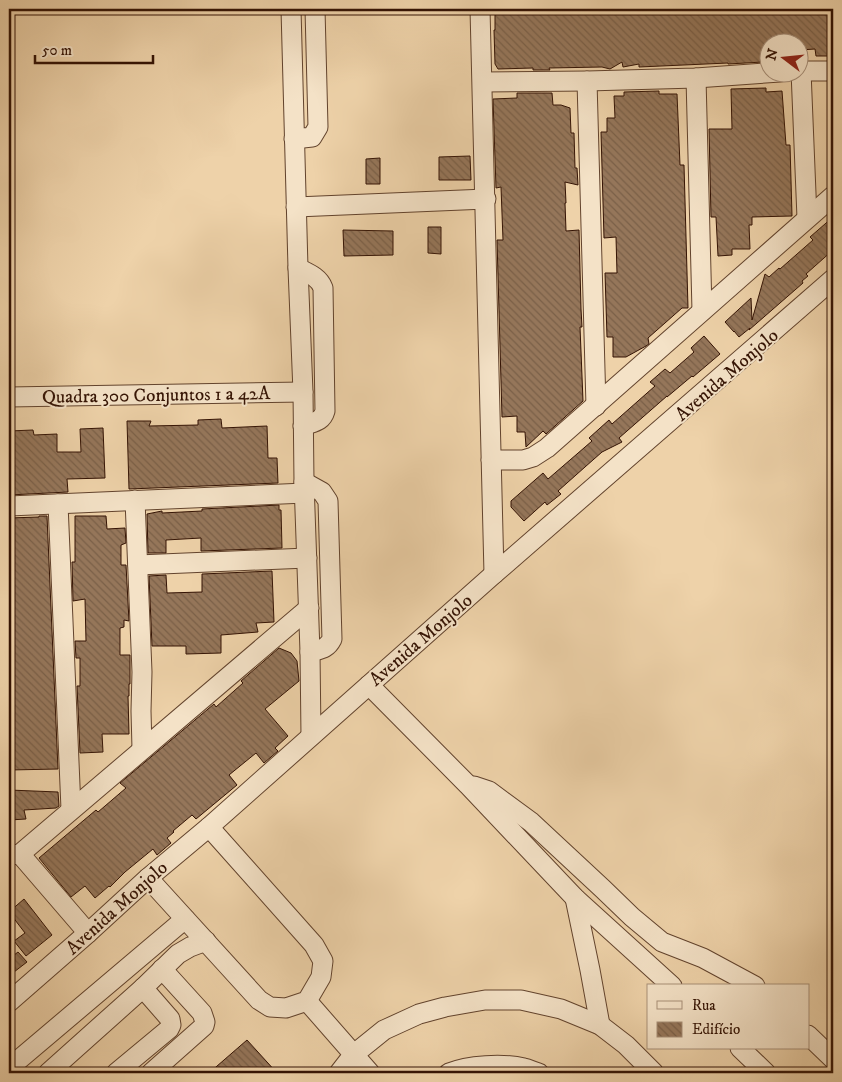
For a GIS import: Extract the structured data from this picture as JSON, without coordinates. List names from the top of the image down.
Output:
{
  "streets": {
    "street": ["Avenida Monjolo", "Quadra 300 Conjuntos 1 a 42A"]
  },
  "legend": ["Rua", "Edifício"],
  "scale_bar": "50 m",
  "north": "left"
}
